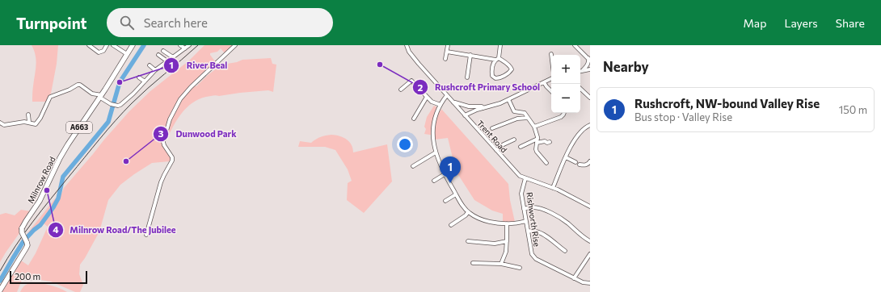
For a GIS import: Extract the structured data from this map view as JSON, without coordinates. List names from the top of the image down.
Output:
{
  "streets": {
    "main road": ["A663", "Milnrow Road"],
    "street": ["Trent Road", "Rishworth Rise"]
  },
  "crossings": [
    ["Trent Road", "Rishworth Rise"]
  ],
  "places": [
    "Rushcroft Primary School",
    "River Beal",
    "Dunwood Park",
    "Milnrow Road/The Jubilee"
  ],
  "scale_bar": "200 m",
  "page": {
    "header": "Turnpoint",
    "search": "Search here",
    "nav": ["Map", "Layers", "Share"],
    "heading": "Nearby",
    "map_buttons": ["+", "−"],
    "list": [
      {
        "mark": "1",
        "name": "Rushcroft, NW-bound Valley Rise",
        "note": "Bus stop · Valley Rise",
        "value": "150 m"
      }
    ],
    "pins": "1",
    "scale": "200 m"
  }
}
